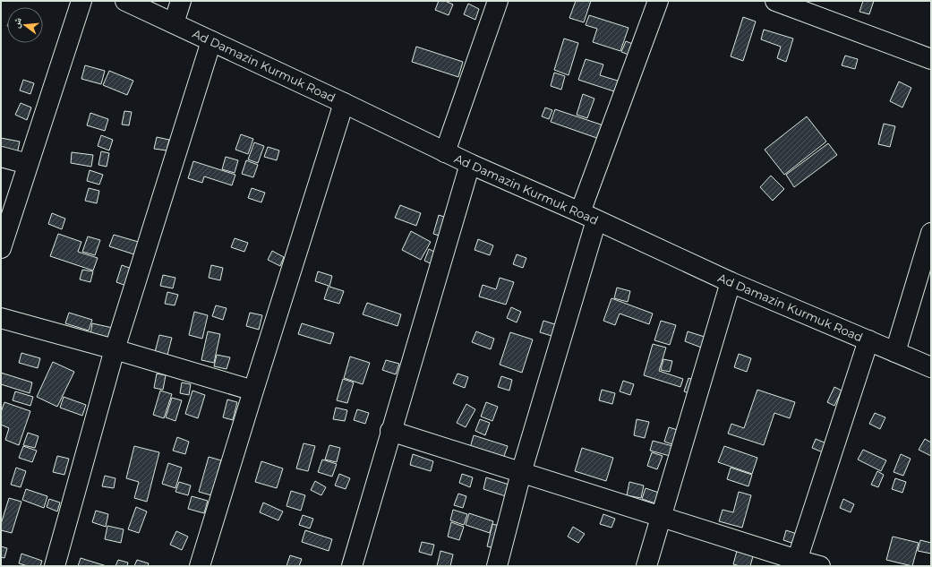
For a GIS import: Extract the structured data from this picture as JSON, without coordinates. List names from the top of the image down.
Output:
{
  "streets": {
    "main road": ["Ad Damazin Kurmuk Road"]
  },
  "north": "left"
}
